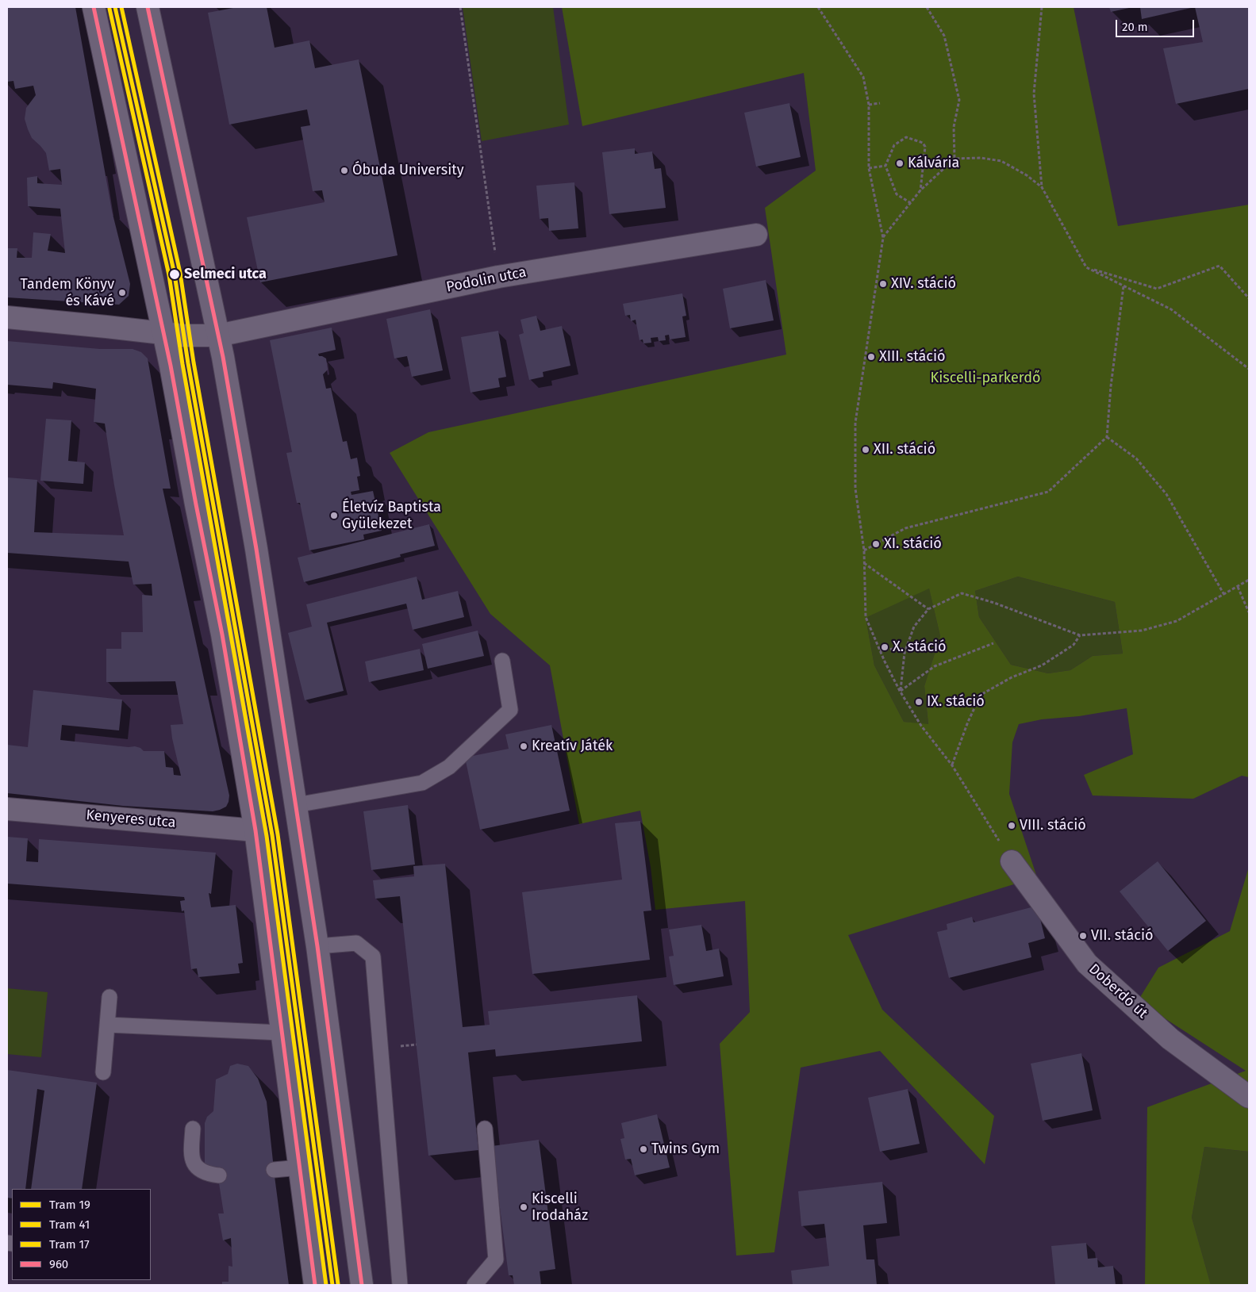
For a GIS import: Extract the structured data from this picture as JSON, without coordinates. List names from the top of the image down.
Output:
{
  "streets": {
    "main road": ["Podolin utca", "Kenyeres utca", "Doberdó út"]
  },
  "parks": ["Kiscelli-parkerdő"],
  "places": [
    "Kálvária",
    "Óbuda University",
    "Selmeci utca",
    "XIV. stáció",
    "Tandem Könyv és Kávé",
    "XIII. stáció",
    "XII. stáció",
    "Életvíz Baptista Gyülekezet",
    "XI. stáció",
    "X. stáció",
    "IX. stáció",
    "Kreatív Játék",
    "VIII. stáció",
    "VII. stáció",
    "Twins Gym",
    "Kiscelli Irodaház"
  ],
  "lines": [
    "tram line 19",
    "tram line 17",
    "transit line 960",
    "tram line 41"
  ],
  "legend": [
    "Tram 19",
    "Tram 41",
    "Tram 17",
    "960"
  ],
  "scale_bar": "20 m"
}
